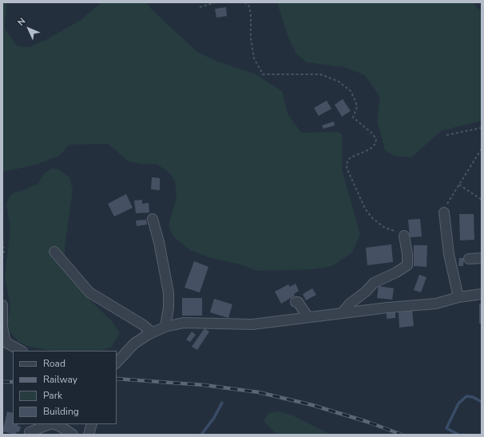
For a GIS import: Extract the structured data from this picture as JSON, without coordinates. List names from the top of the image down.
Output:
{
  "legend": [
    "Road",
    "Railway",
    "Park",
    "Building"
  ],
  "north": "top left"
}
